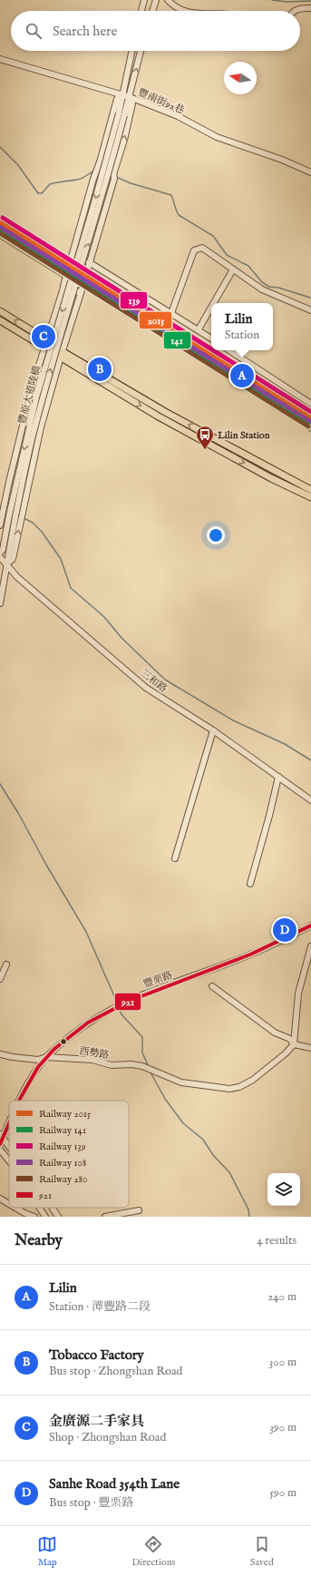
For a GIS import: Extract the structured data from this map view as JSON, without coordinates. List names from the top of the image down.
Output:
{
  "streets": {
    "street": [
      "豐南街92巷",
      "豐原大道陸橋",
      "三和路",
      "豐栗路",
      "西勢路"
    ]
  },
  "crossings": [
    ["豐栗路", "西勢路"]
  ],
  "places": {
    "bus stop": ["Lilin Station"]
  },
  "lines": [
    "rail line 139",
    "rail line 2015",
    "rail line 108",
    "rail line 141",
    "rail line 280",
    "transit line 921"
  ],
  "legend": [
    "Railway 2015",
    "Railway 141",
    "Railway 139",
    "Railway 108",
    "Railway 280",
    "921"
  ],
  "north": "left",
  "page": {
    "search": "Search here",
    "popup": ["Lilin", "Station"],
    "pins": [
      "C",
      "B",
      "A",
      "D"
    ],
    "heading": ["Nearby", "4 results"],
    "list": [
      {
        "mark": "A",
        "name": "Lilin",
        "note": "Station · 潭豐路二段",
        "value": "240 m"
      },
      {
        "mark": "B",
        "name": "Tobacco Factory",
        "note": "Bus stop · Zhongshan Road",
        "value": "300 m"
      },
      {
        "mark": "C",
        "name": "金廣源二手家具",
        "note": "Shop · Zhongshan Road",
        "value": "390 m"
      },
      {
        "mark": "D",
        "name": "Sanhe Road 354th Lane",
        "note": "Bus stop · 豐栗路",
        "value": "590 m"
      }
    ],
    "nav": ["Map", "Directions", "Saved"]
  }
}
